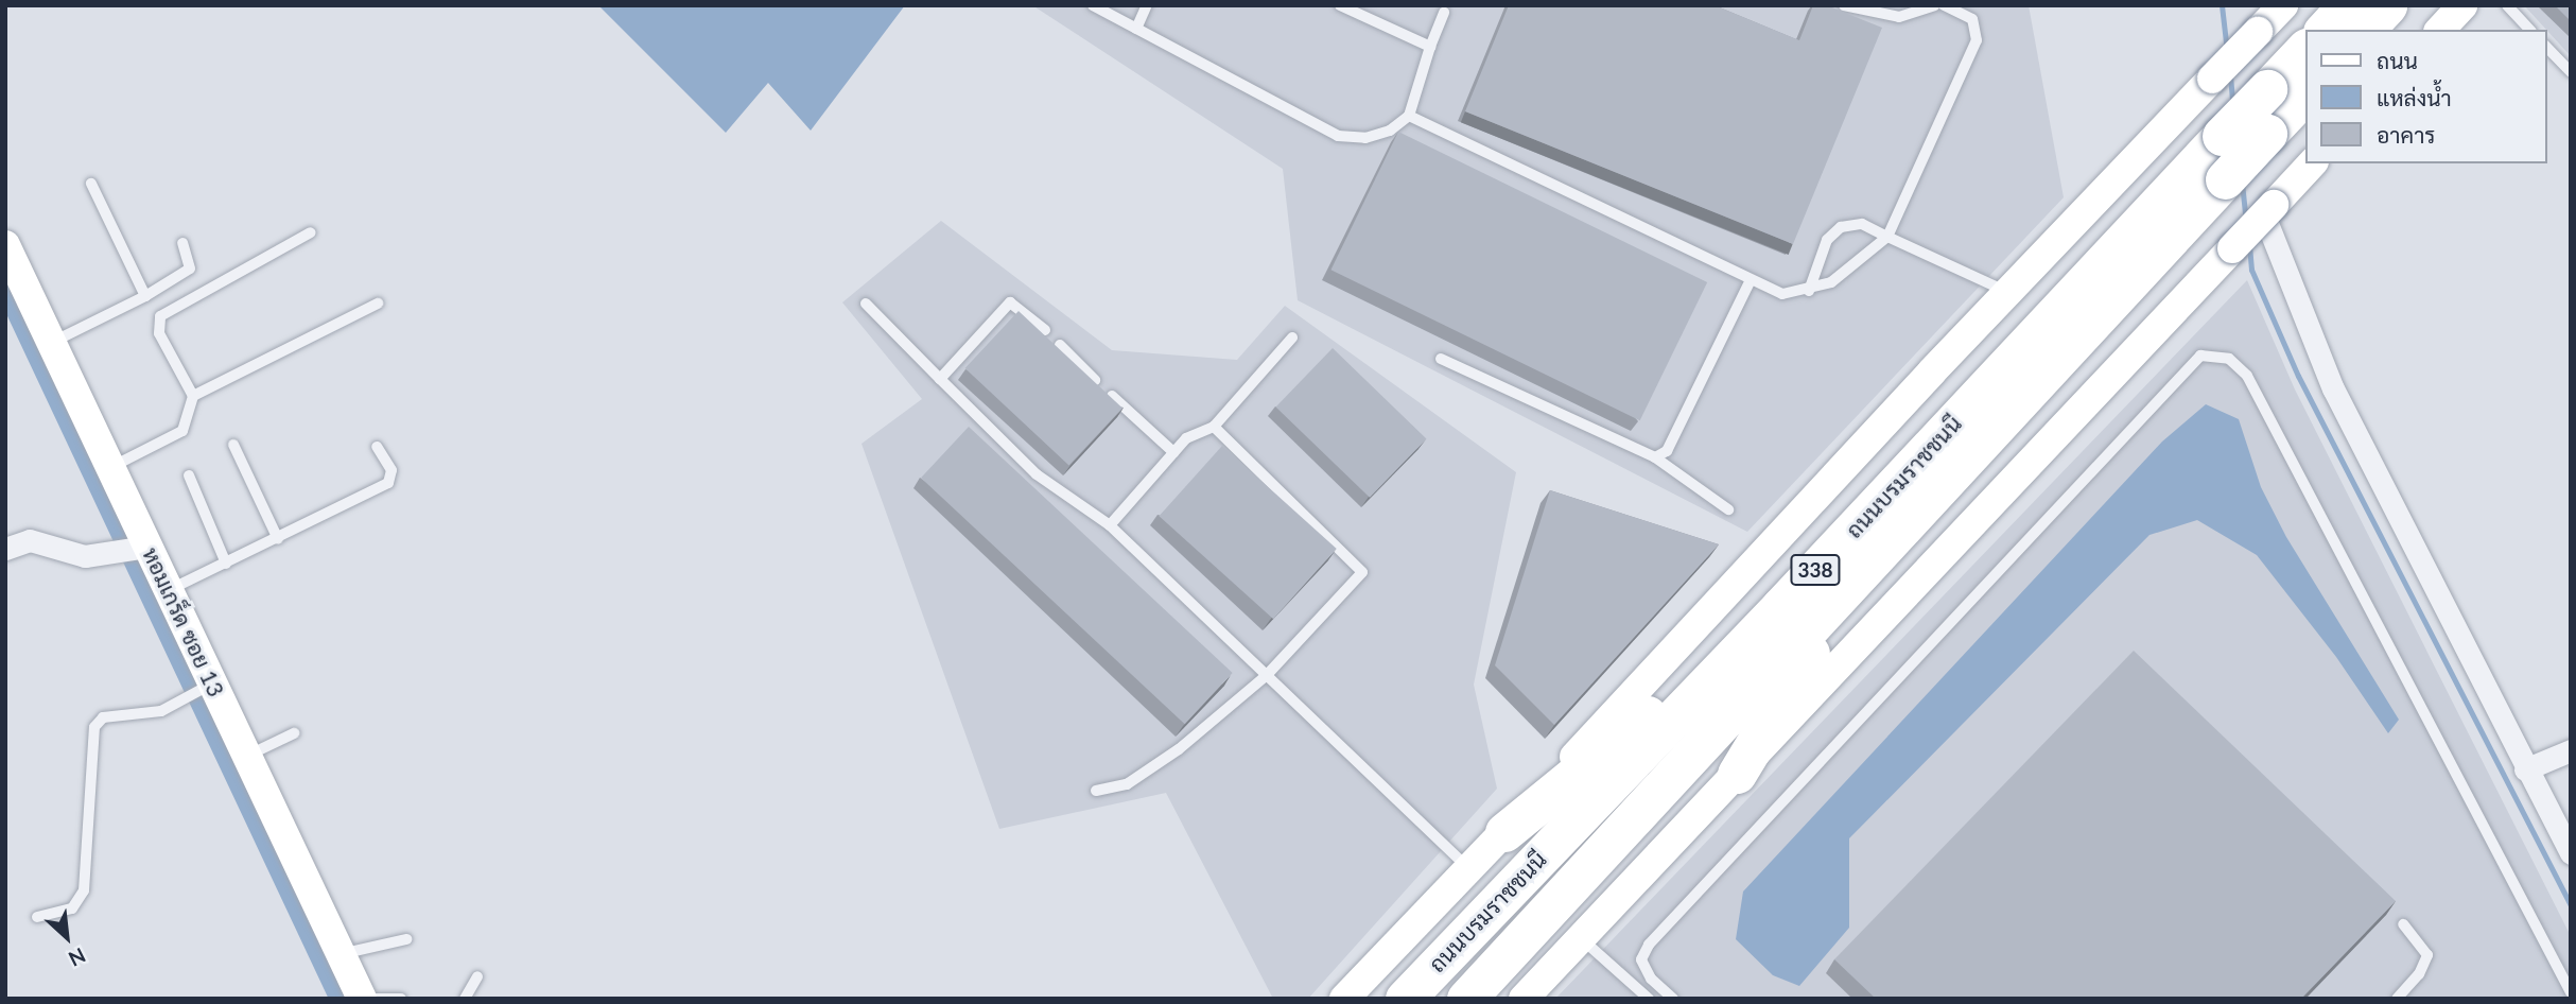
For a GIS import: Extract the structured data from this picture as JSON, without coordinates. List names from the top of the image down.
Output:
{
  "streets": {
    "highway": ["ถนนบรมราชชนนี", "338"],
    "main road": ["หอมเกร็ด ซอย 13"]
  },
  "legend": ["ถนน", "แหล่งน้ำ", "อาคาร"],
  "north": "bottom right"
}
